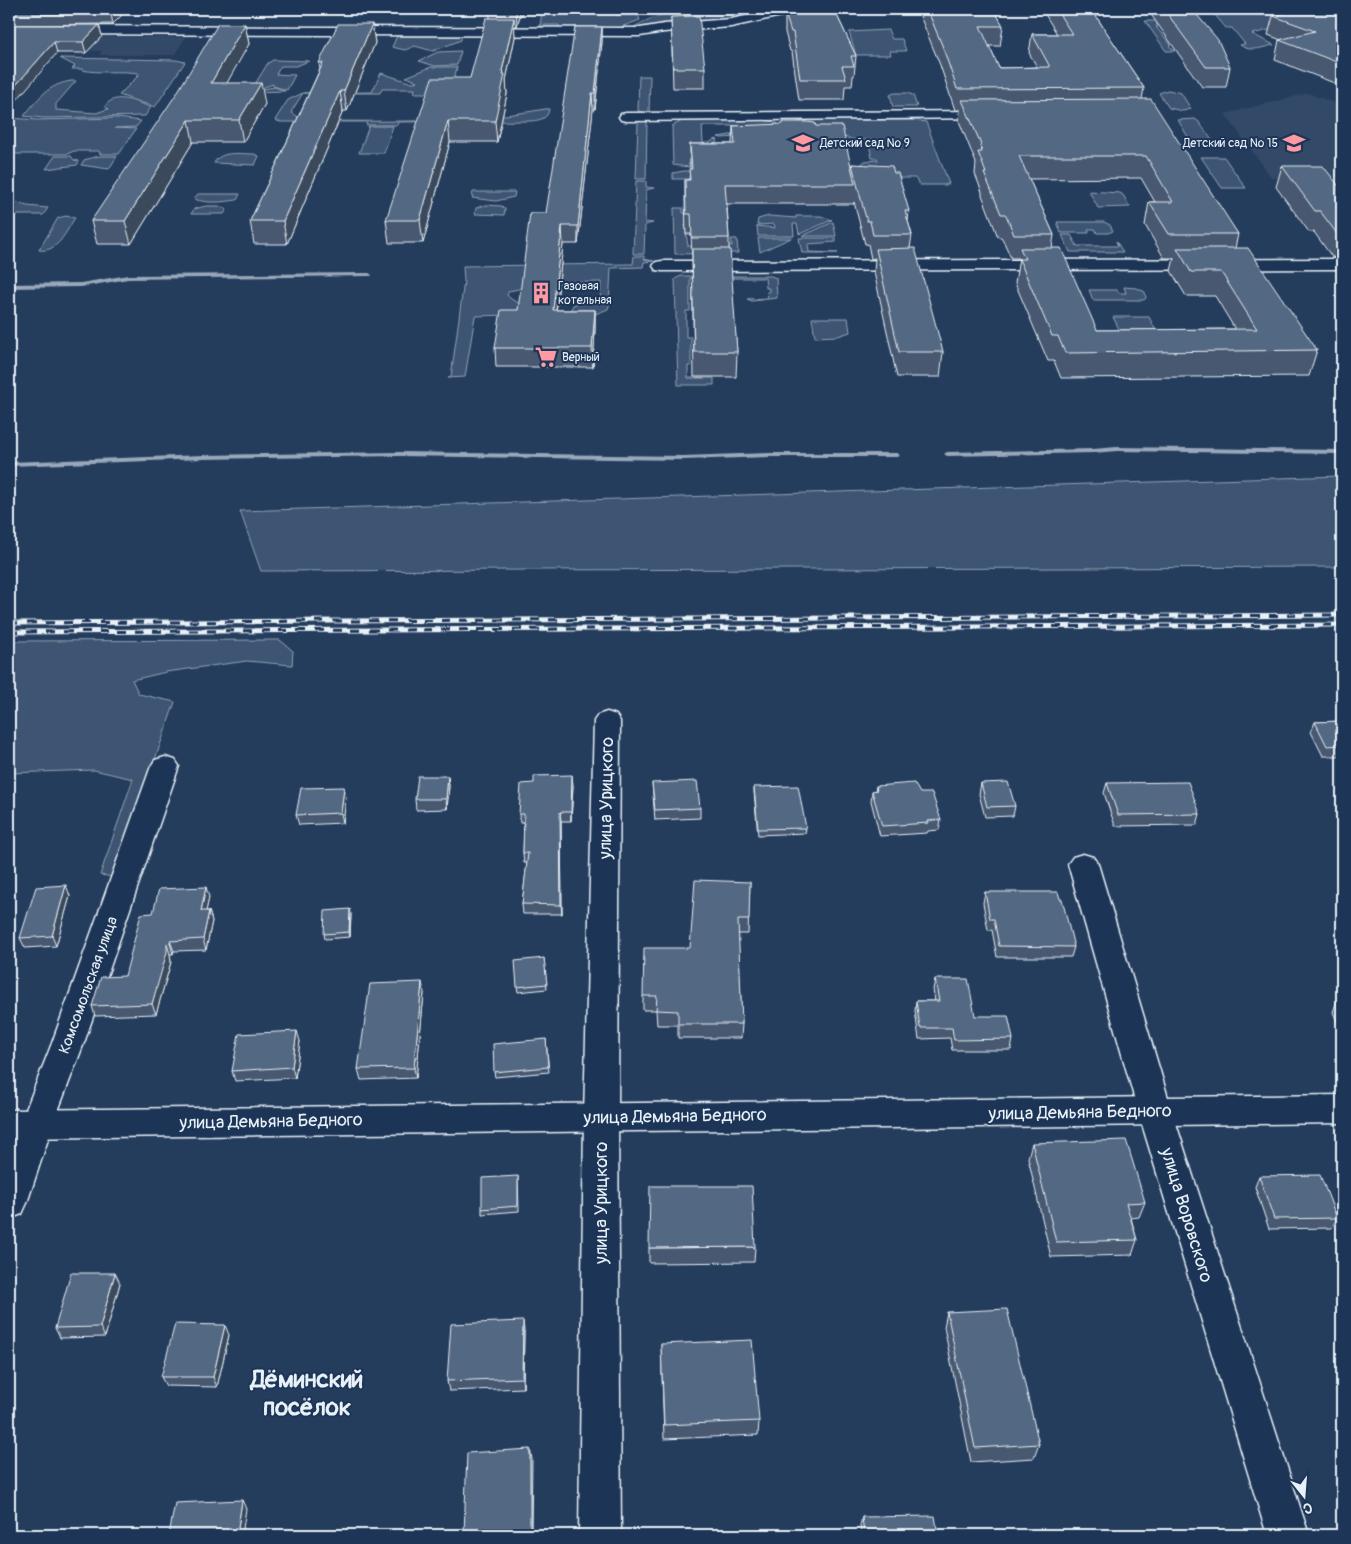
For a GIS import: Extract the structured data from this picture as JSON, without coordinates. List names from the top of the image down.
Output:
{
  "streets": {
    "street": [
      "улица Урицкого",
      "Комсомольская улица",
      "улица Демьяна Бедного",
      "улица Воровского"
    ]
  },
  "crossings": [
    ["улица Урицкого", "улица Демьяна Бедного"],
    ["Комсомольская улица", "улица Демьяна Бедного"],
    ["улица Демьяна Бедного", "улица Воровского"]
  ],
  "districts": ["Дёминский посёлок"],
  "places": {
    "school or university": ["Детский сад № 9", "Детский сад № 15"],
    "building": ["Газовая котельная"],
    "supermarket": ["Верный"]
  },
  "north": "bottom"
}
